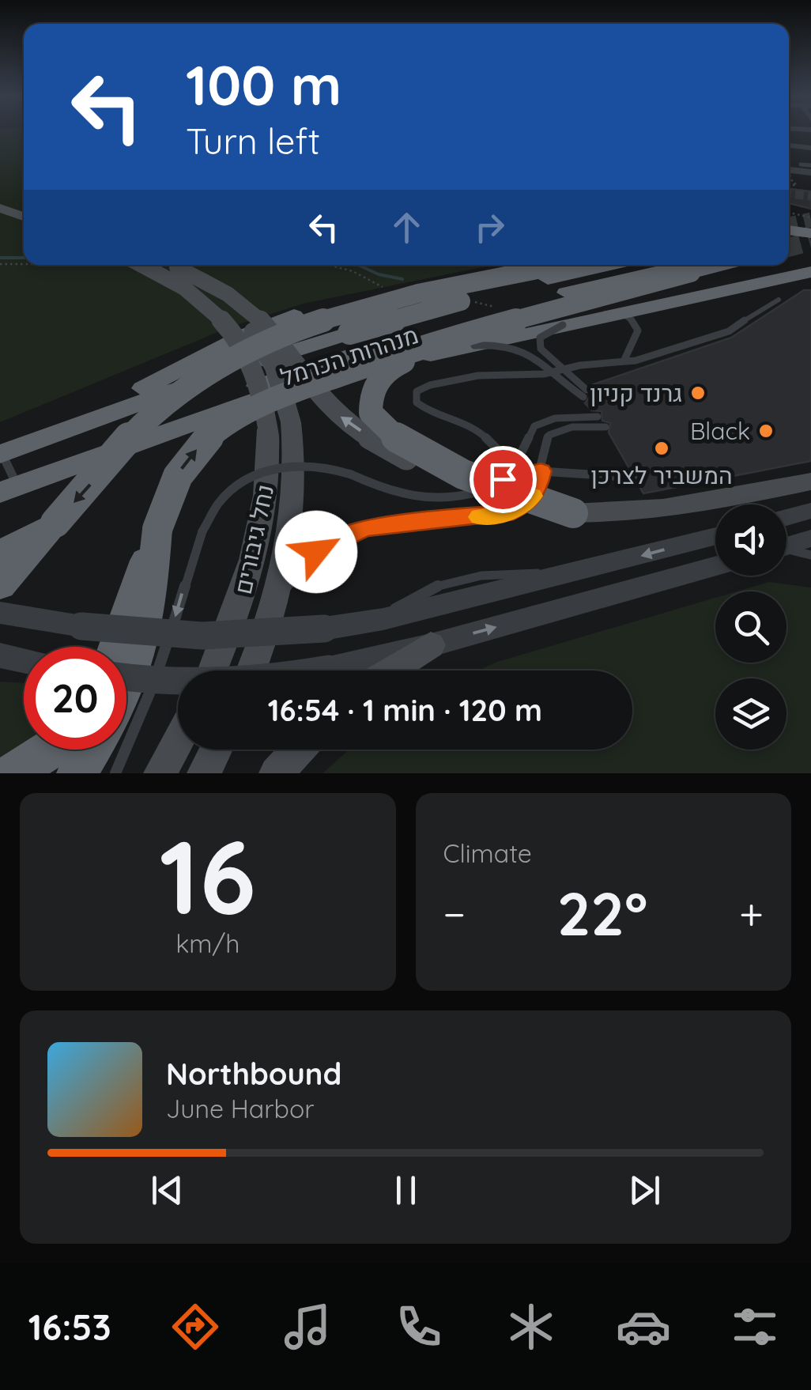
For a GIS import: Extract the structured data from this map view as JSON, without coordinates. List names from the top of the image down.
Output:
{
  "streets": {
    "highway": ["מנהרות הכרמל"],
    "main road": ["נחל גיבורים"]
  },
  "places": ["גרנד קניון", "Black", "המשביר לצרכן"],
  "page": {
    "turn": ["100 m", "Turn left"],
    "limit": "20",
    "trip": "16:54 · 1 min · 120 m",
    "tile": [
      ["16", "km/h"],
      "Climate"
    ],
    "heat": ["−", "22°", "+"],
    "song": ["Northbound", "June Harbor"],
    "tabs": "16:53"
  }
}
